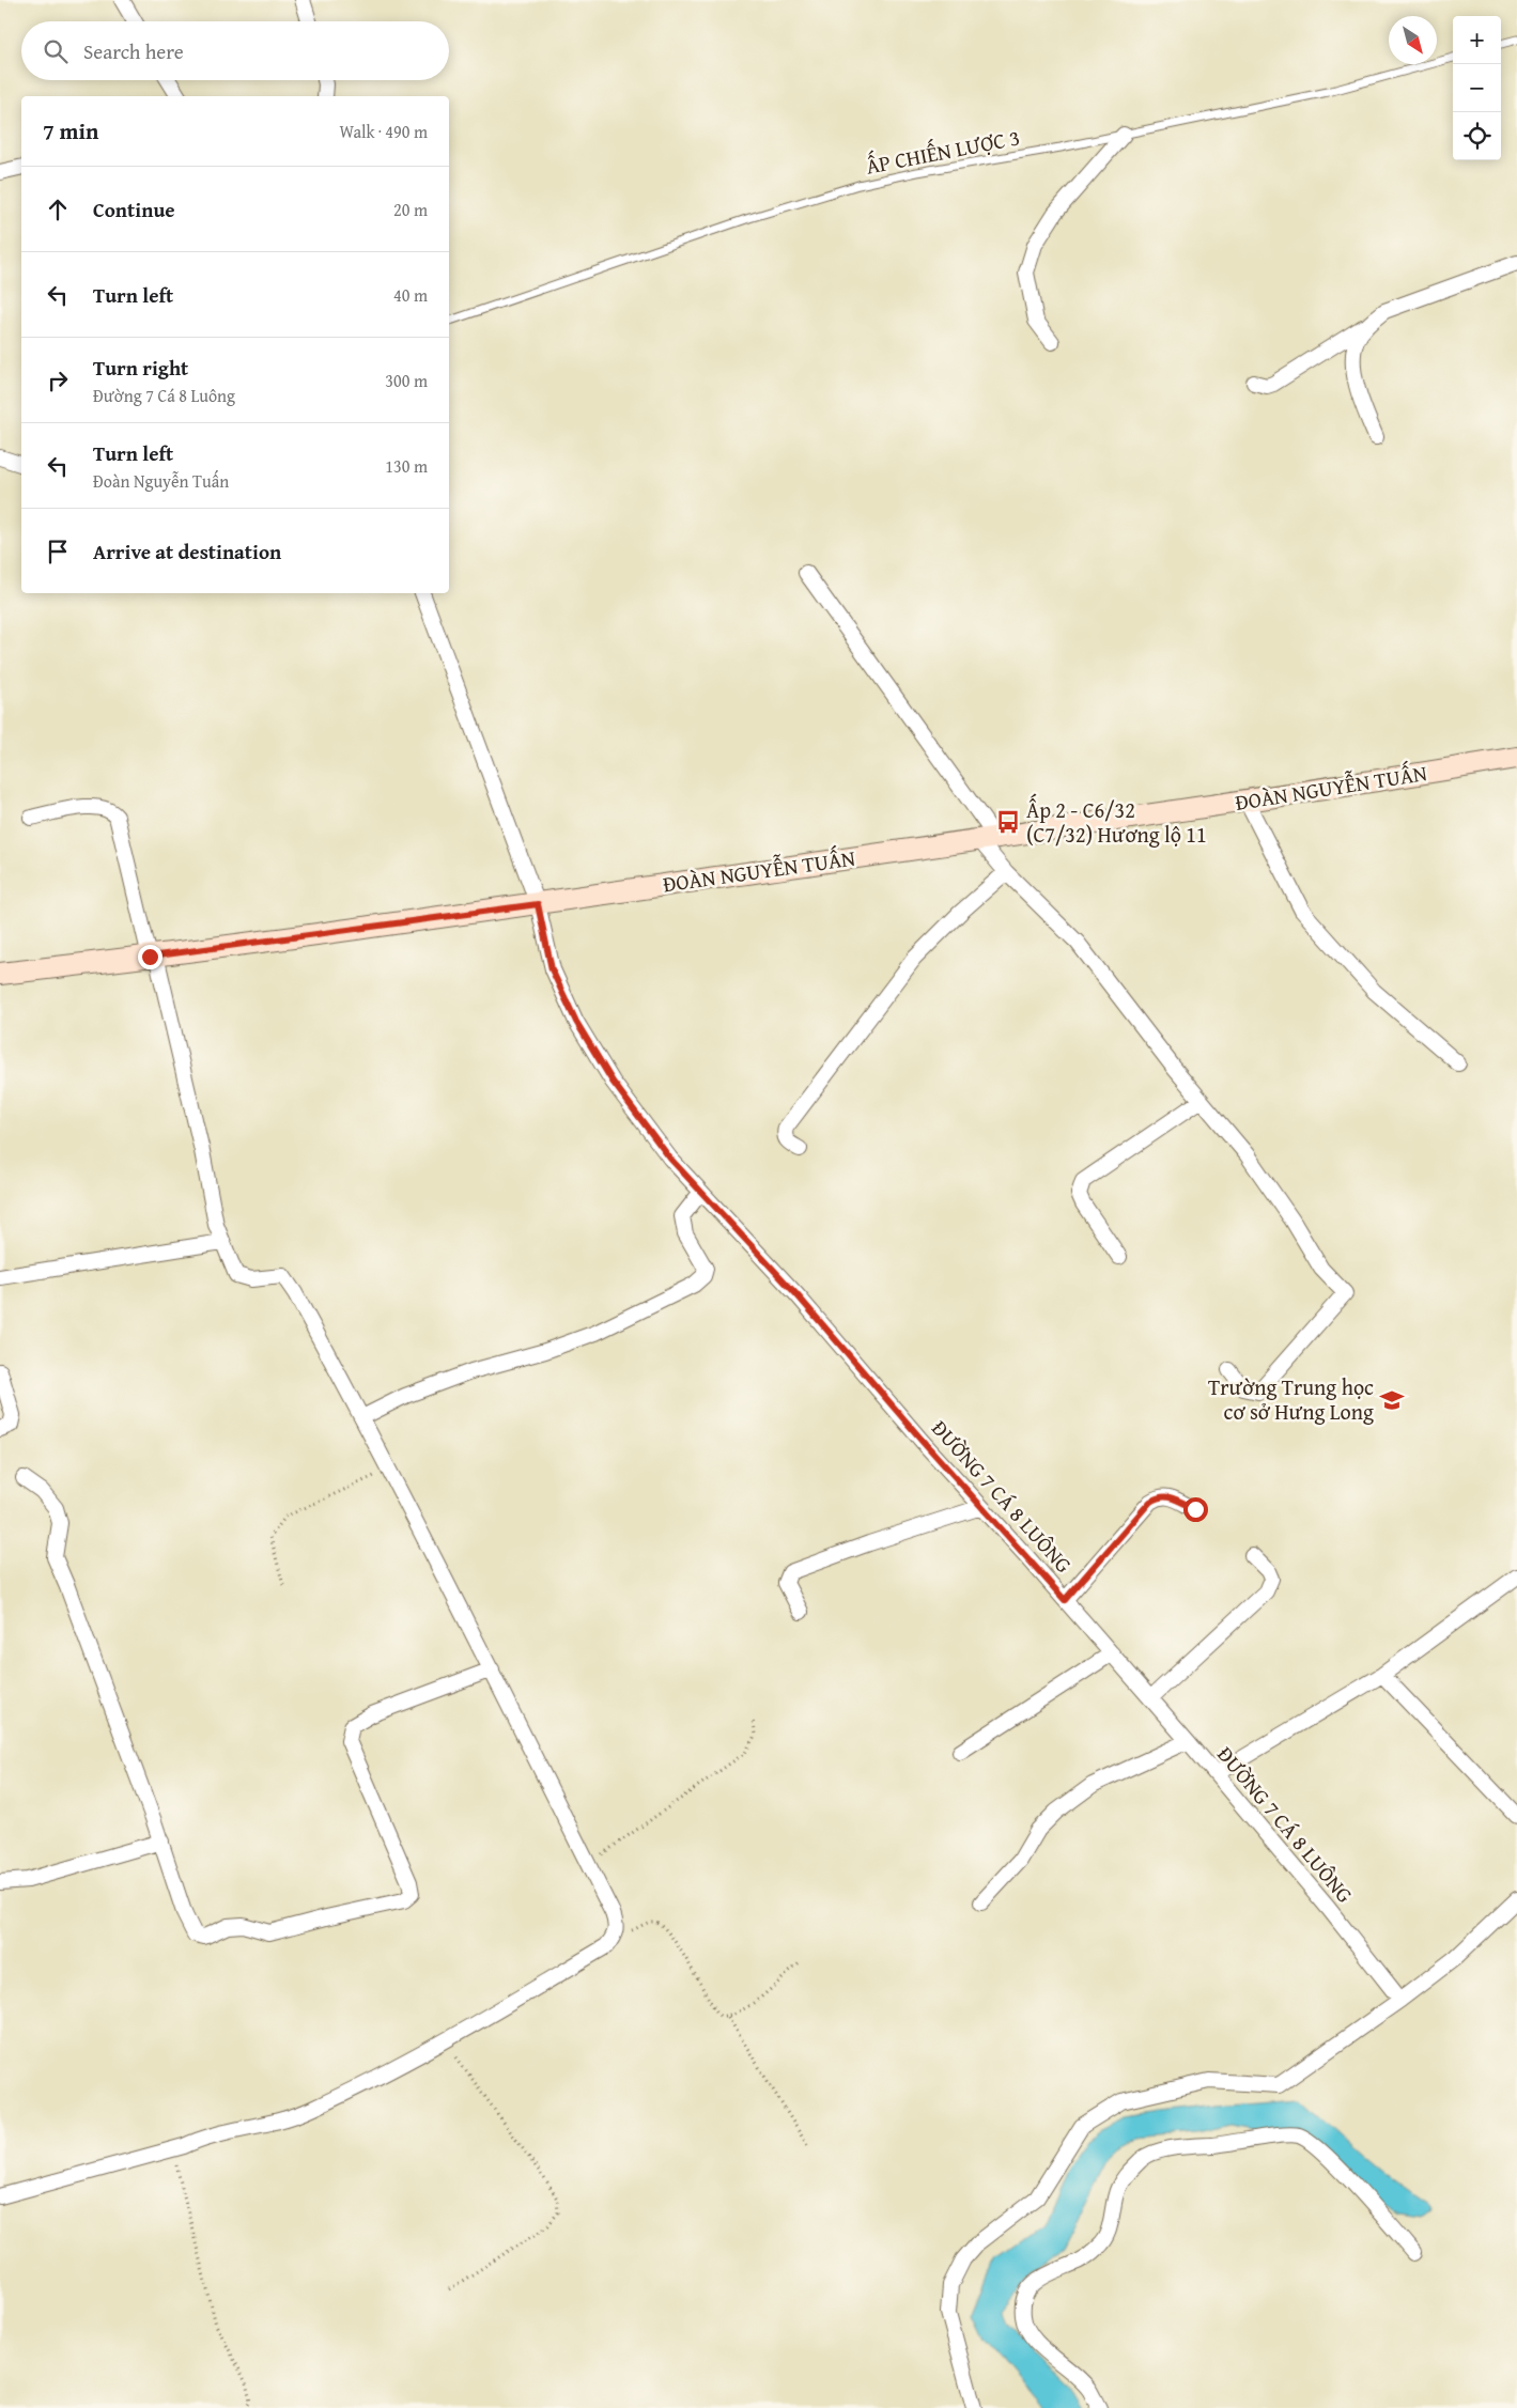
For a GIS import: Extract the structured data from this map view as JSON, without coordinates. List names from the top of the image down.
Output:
{
  "streets": {
    "main road": ["ĐOÀN NGUYỄN TUẤN"],
    "street": ["ĐƯỜNG 7 CÁ 8 LUÔNG"],
    "lane": ["ẤP CHIẾN LƯỢC 3"]
  },
  "crossings": [
    ["ĐOÀN NGUYỄN TUẤN", "ĐƯỜNG 7 CÁ 8 LUÔNG"]
  ],
  "places": {
    "bus stop": ["Ấp 2 - C6/32 (C7/32) Hương lộ 11"],
    "school or university": ["Trường Trung học cơ sở Hưng Long"]
  },
  "north": "bottom right",
  "page": {
    "map_buttons": ["+", "−"],
    "search": "Search here",
    "heading": ["7 min", "Walk · 490 m"],
    "list": [
      ["Continue", "20 m"],
      ["Turn left", "40 m"],
      ["Turn right", "Đường 7 Cá 8 Luông", "300 m"],
      ["Turn left", "Đoàn Nguyễn Tuấn", "130 m"],
      "Arrive at destination"
    ]
  }
}
